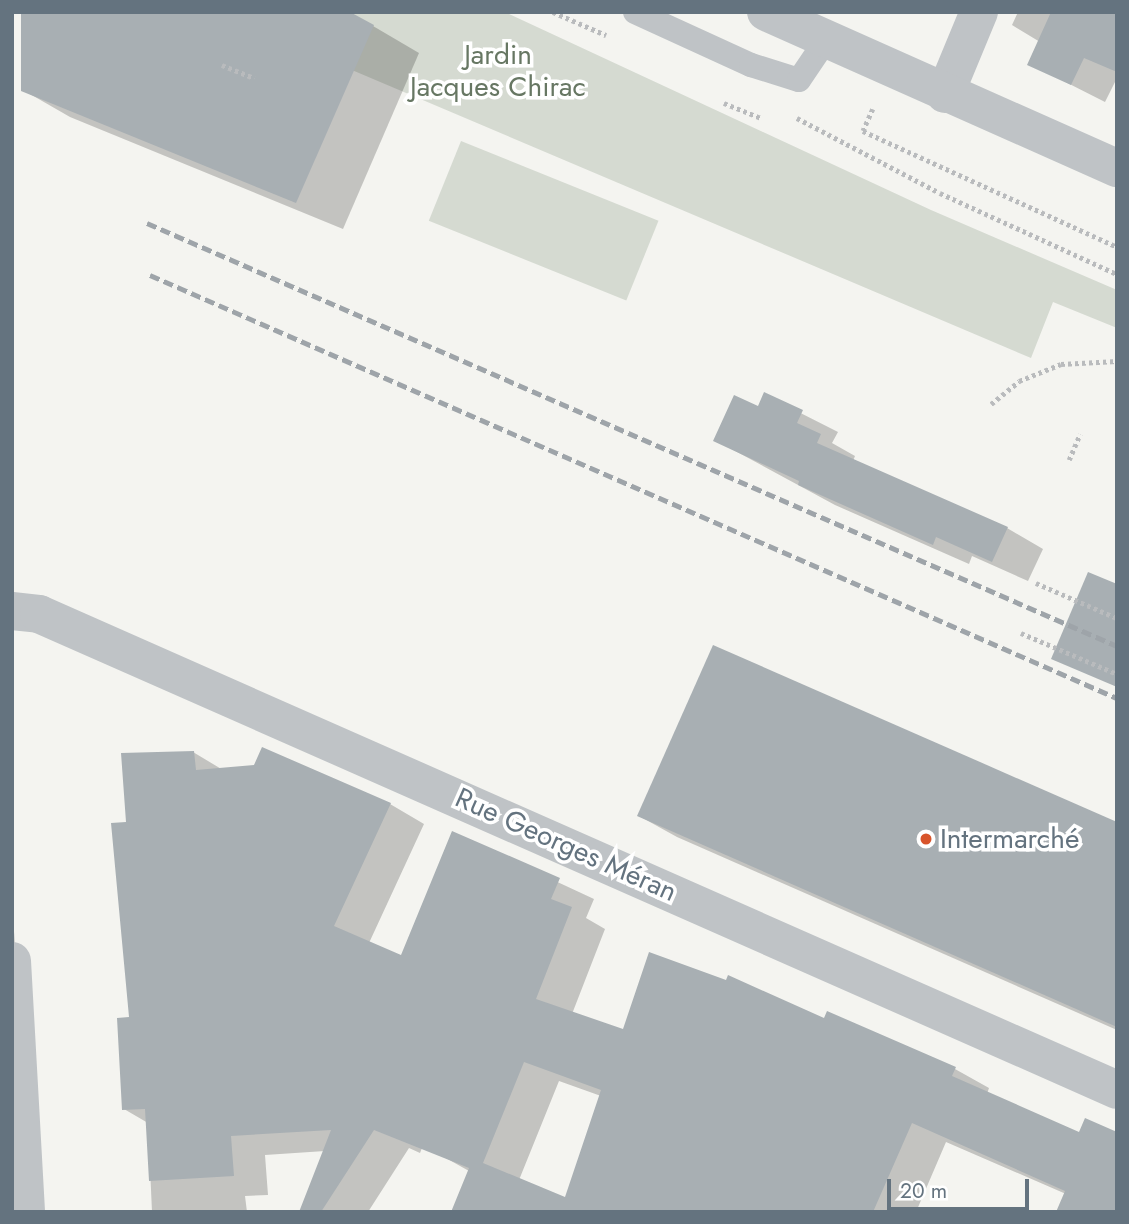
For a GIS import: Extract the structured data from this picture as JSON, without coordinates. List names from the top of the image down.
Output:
{
  "streets": {
    "street": ["Rue Georges Méran"]
  },
  "parks": ["Jardin Jacques Chirac"],
  "places": ["Intermarché"],
  "scale_bar": "20 m"
}
